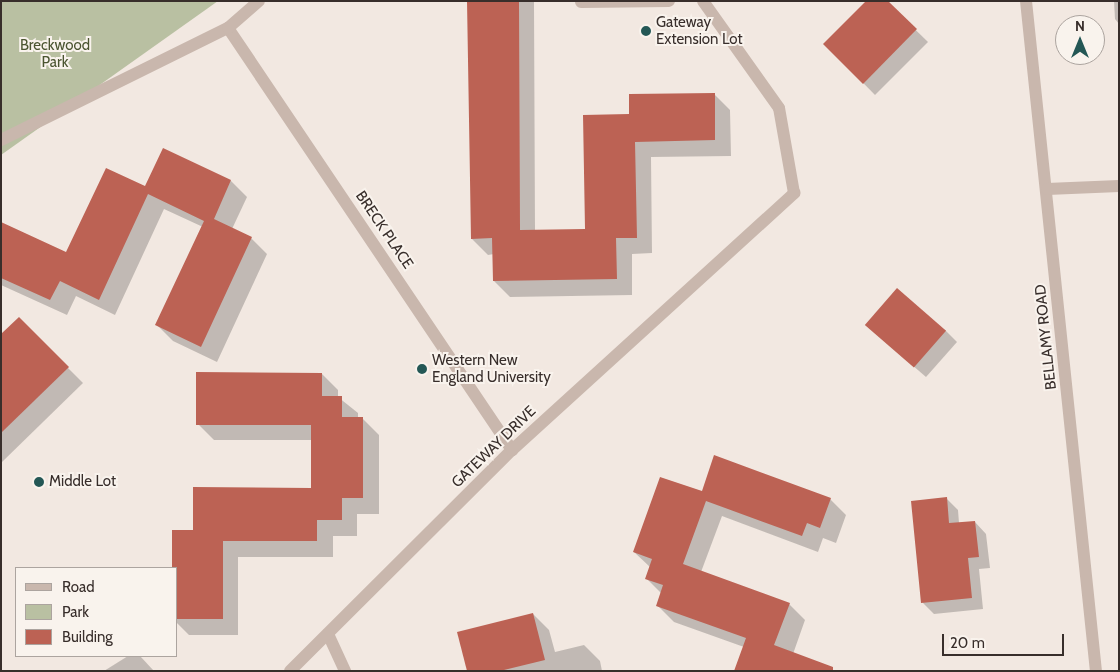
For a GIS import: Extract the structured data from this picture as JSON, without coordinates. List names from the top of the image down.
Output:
{
  "streets": {
    "street": ["BRECK PLACE", "BELLAMY ROAD", "GATEWAY DRIVE"]
  },
  "crossings": [
    ["BRECK PLACE", "GATEWAY DRIVE"]
  ],
  "parks": ["Breckwood Park"],
  "places": ["Gateway Extension Lot", "Western New England University", "Middle Lot"],
  "legend": ["Road", "Park", "Building"],
  "scale_bar": "20 m",
  "north": "top"
}
